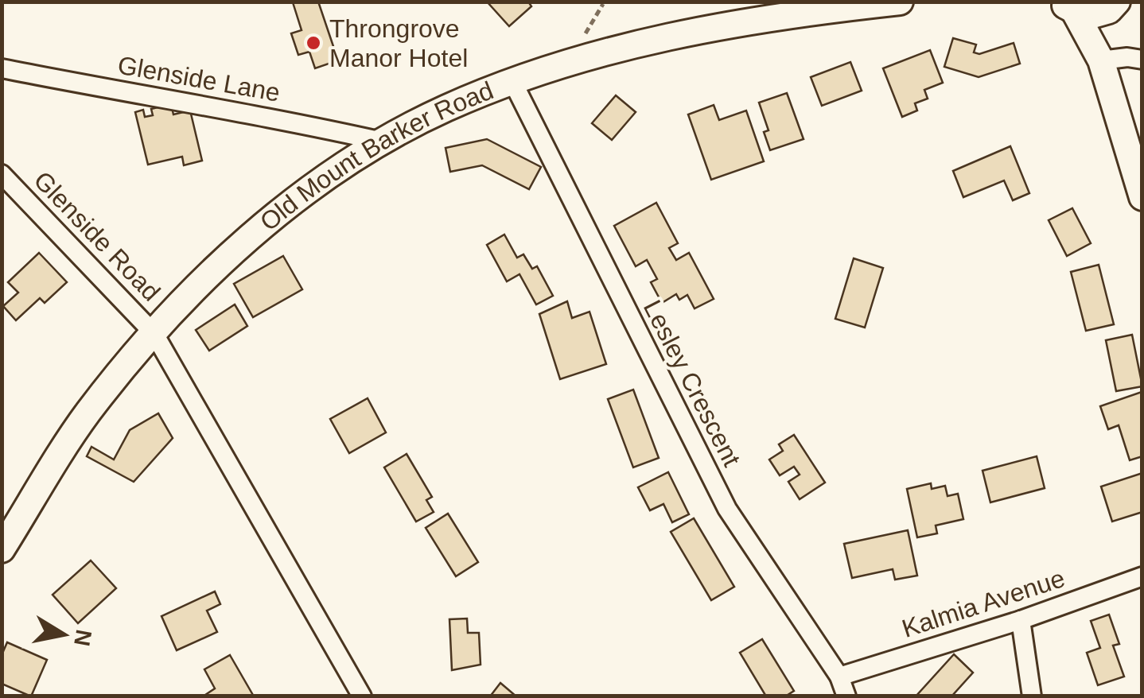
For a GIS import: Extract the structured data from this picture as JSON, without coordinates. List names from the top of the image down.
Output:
{
  "streets": {
    "main road": ["Old Mount Barker Road"],
    "street": [
      "Glenside Lane",
      "Glenside Road",
      "Lesley Crescent",
      "Kalmia Avenue"
    ]
  },
  "crossings": [
    ["Glenside Lane", "Old Mount Barker Road"],
    ["Old Mount Barker Road", "Glenside Road"],
    ["Old Mount Barker Road", "Lesley Crescent"],
    ["Lesley Crescent", "Kalmia Avenue"]
  ],
  "places": ["Throngrove Manor Hotel"],
  "north": "right"
}
